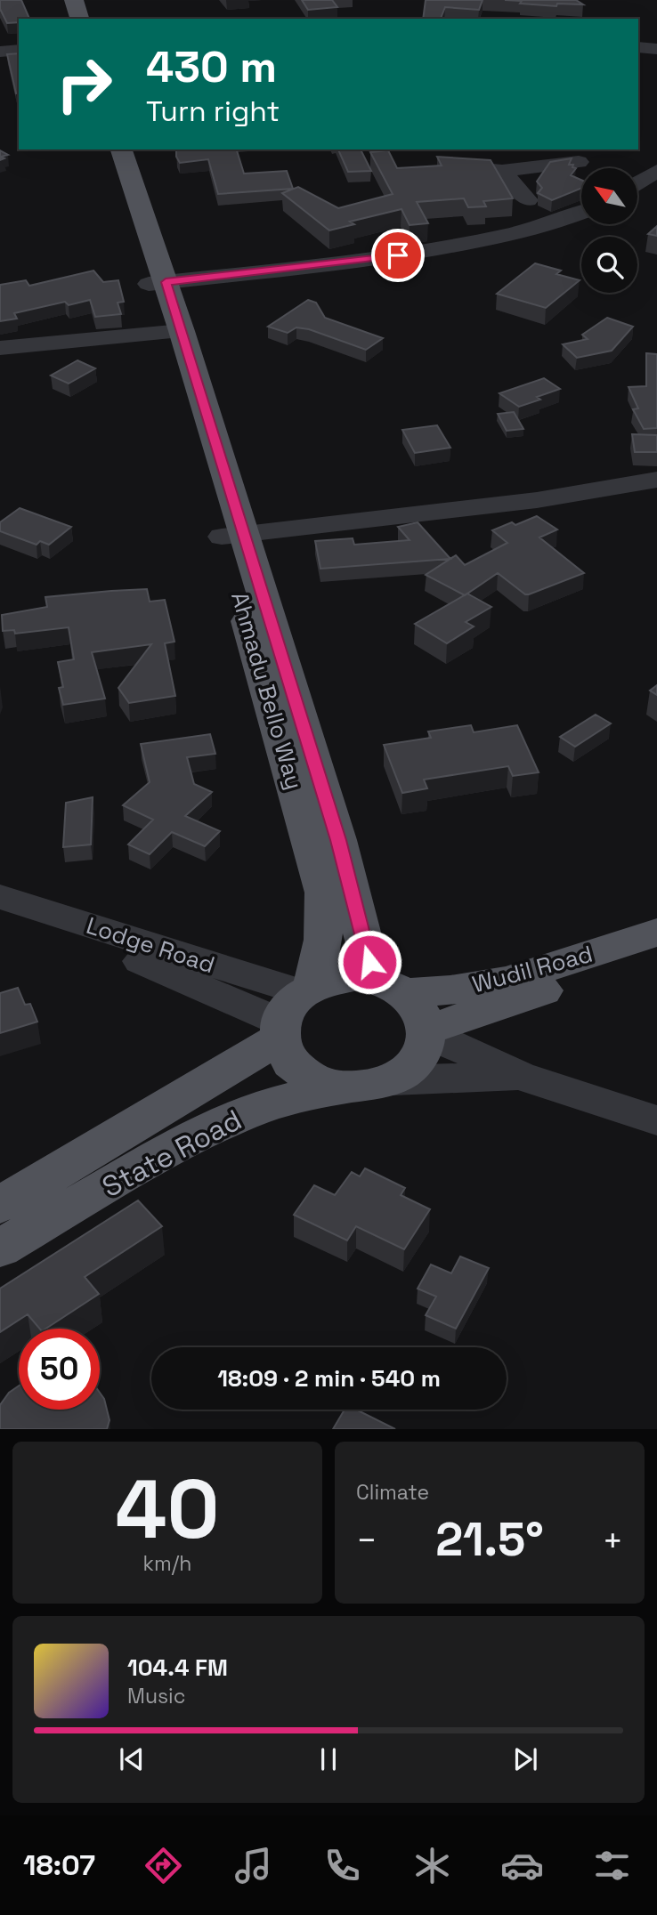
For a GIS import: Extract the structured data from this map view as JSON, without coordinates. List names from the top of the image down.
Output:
{
  "streets": {
    "main road": ["Ahmadu Bello Way", "Wudil Road", "State Road"],
    "street": ["Lodge Road"]
  },
  "crossings": [
    ["Ahmadu Bello Way", "Lodge Road"],
    ["Ahmadu Bello Way", "Wudil Road"],
    ["Ahmadu Bello Way", "State Road"],
    ["Lodge Road", "Wudil Road"],
    ["Lodge Road", "State Road"],
    ["Wudil Road", "State Road"]
  ],
  "north": "top left",
  "page": {
    "turn": ["430 m", "Turn right"],
    "limit": "50",
    "trip": "18:09 · 2 min · 540 m",
    "tile": [
      ["40", "km/h"],
      "Climate"
    ],
    "heat": ["−", "21.5°", "+"],
    "song": ["104.4 FM", "Music"],
    "tabs": "18:07"
  }
}
